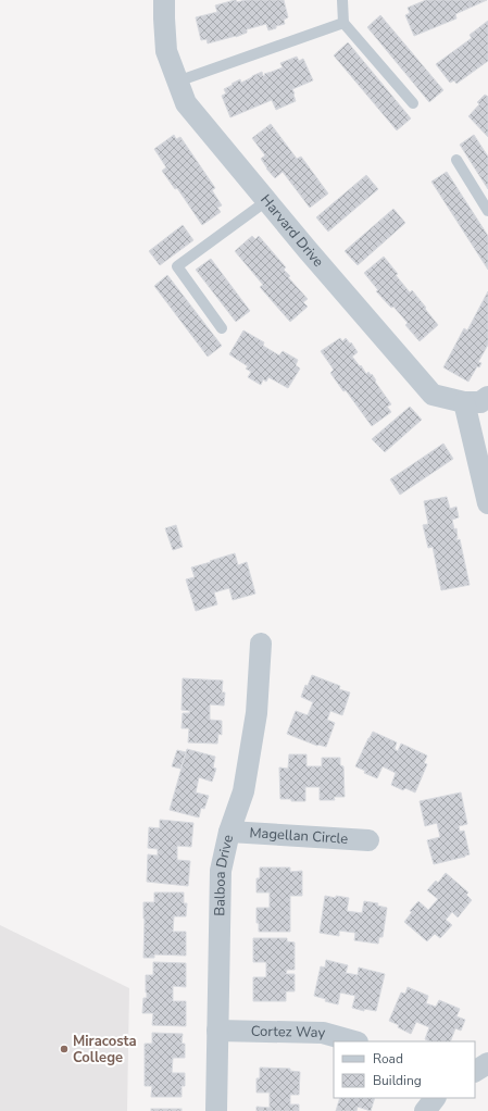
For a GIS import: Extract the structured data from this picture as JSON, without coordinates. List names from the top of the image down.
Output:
{
  "streets": {
    "street": [
      "Harvard Drive",
      "Magellan Circle",
      "Balboa Drive",
      "Cortez Way"
    ]
  },
  "crossings": [
    ["Magellan Circle", "Balboa Drive"],
    ["Balboa Drive", "Cortez Way"]
  ],
  "places": ["Miracosta College"],
  "legend": ["Road", "Building"]
}
